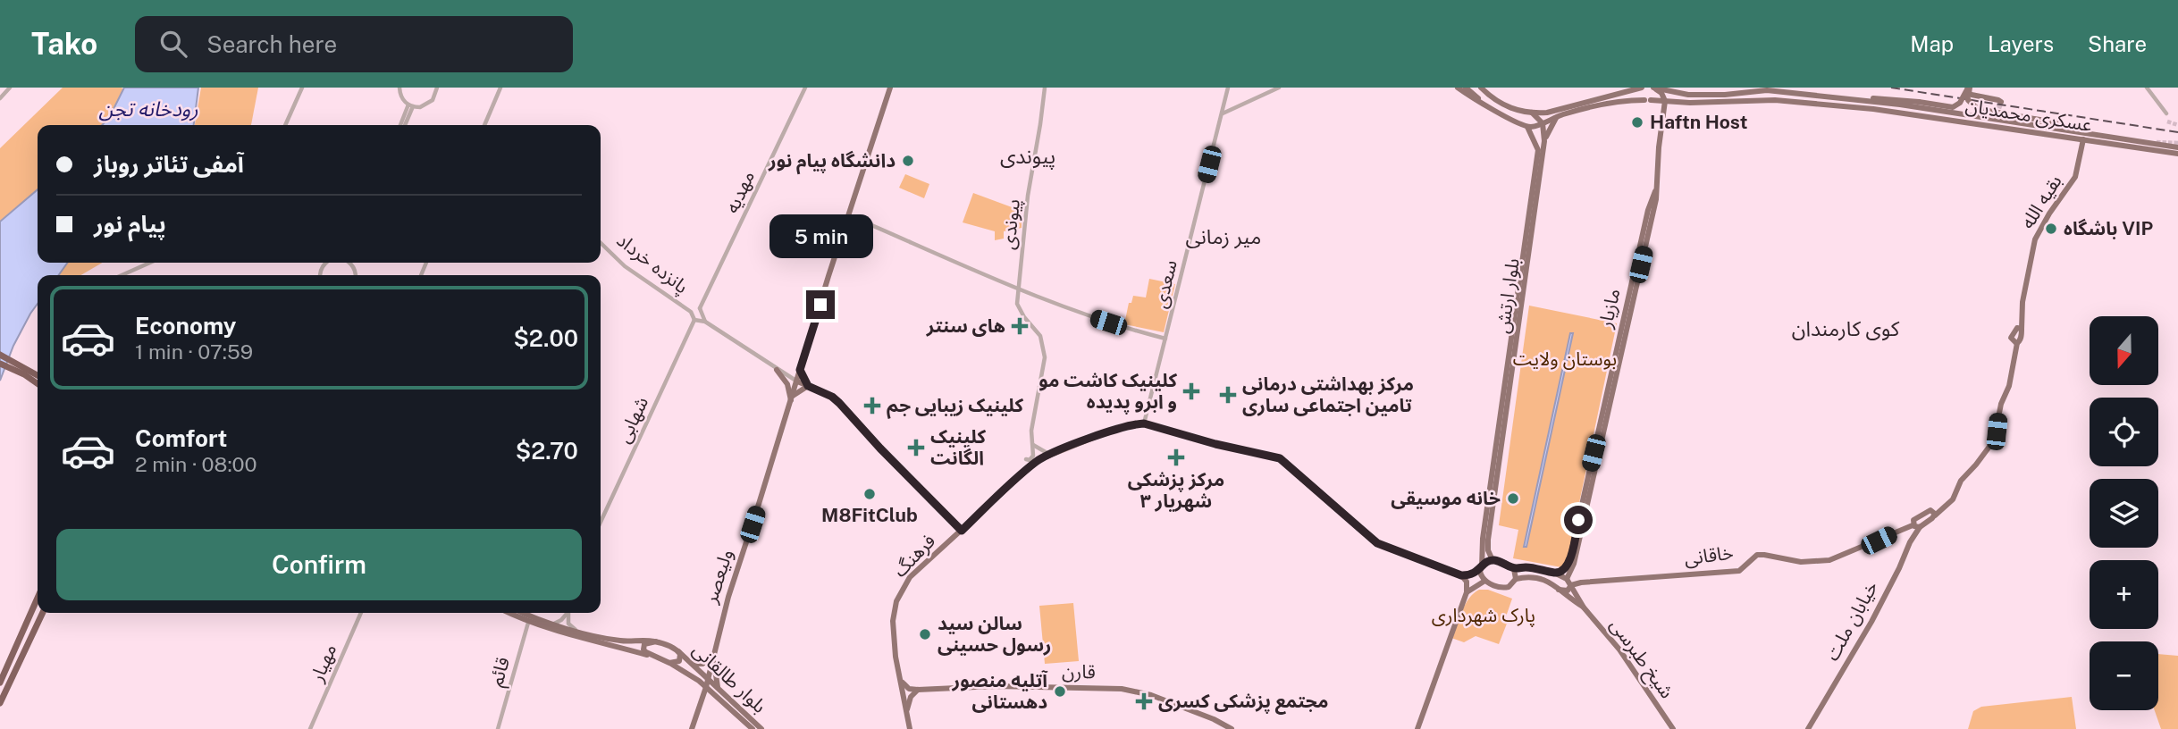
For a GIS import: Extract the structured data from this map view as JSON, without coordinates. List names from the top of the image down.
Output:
{
  "streets": {
    "main road": [
      "عسکری محمدیان",
      "بقیه الله",
      "پانزده خرداد",
      "بلوار ارتش",
      "مازیار",
      "فرهنگ",
      "خاقانی",
      "ولیعصر",
      "خیابان ملت",
      "شیخ طبرسی",
      "قارن",
      "بلوار طالقانی"
    ],
    "street": [
      "مهدیه",
      "پیوندی",
      "سعدی",
      "شهابی",
      "مهیار",
      "قائم"
    ]
  },
  "crossings": [
    ["عسکری محمدیان", "بقیه الله"],
    ["عسکری محمدیان", "بلوار ارتش"],
    ["عسکری محمدیان", "مازیار"],
    ["مهدیه", "پانزده خرداد"],
    ["پانزده خرداد", "شهابی"],
    ["پانزده خرداد", "فرهنگ"],
    ["پانزده خرداد", "ولیعصر"],
    ["سعدی", "فرهنگ"],
    ["بلوار ارتش", "شیخ طبرسی"],
    ["مازیار", "شیخ طبرسی"],
    ["خاقانی", "خیابان ملت"],
    ["خاقانی", "شیخ طبرسی"],
    ["ولیعصر", "بلوار طالقانی"]
  ],
  "districts": ["پیوندی", "میر زمانی", "کوی کارمندان"],
  "water": ["رودخانه تجن"],
  "parks": ["بوستان ولایت", "پارک شهرداری"],
  "places": {
    "other": [
      "Haftn Host",
      "دانشگاه پیام نور",
      "باشگاه VIP",
      "M8FitClub",
      "خانه موسیقی",
      "سالن سید رسول حسینی",
      "آتلیه منصور دهستانی"
    ],
    "health": [
      "های سنتر",
      "کلینیک کاشت مو و ابرو پدیده",
      "مرکز بهداشتی درمانی تامین اجتماعی ساری",
      "کلینیک زیبایی جم",
      "کلینیک الگانت",
      "مرکز پزشکی شهریار ۳",
      "مجتمع پزشکی کسری"
    ]
  },
  "north": "bottom",
  "page": {
    "header": "Tako",
    "search": "Search here",
    "nav": ["Map", "Layers", "Share"],
    "banner": ["آمفی تئاتر روباز", "پیام نور"],
    "bubble": "5 min",
    "list": [
      {
        "name": "Economy",
        "note": "1 min · 07:59",
        "value": "$2.00"
      },
      {
        "name": "Comfort",
        "note": "2 min · 08:00",
        "value": "$2.70"
      }
    ],
    "map_buttons": ["+", "−"],
    "buttons": "Confirm"
  }
}
